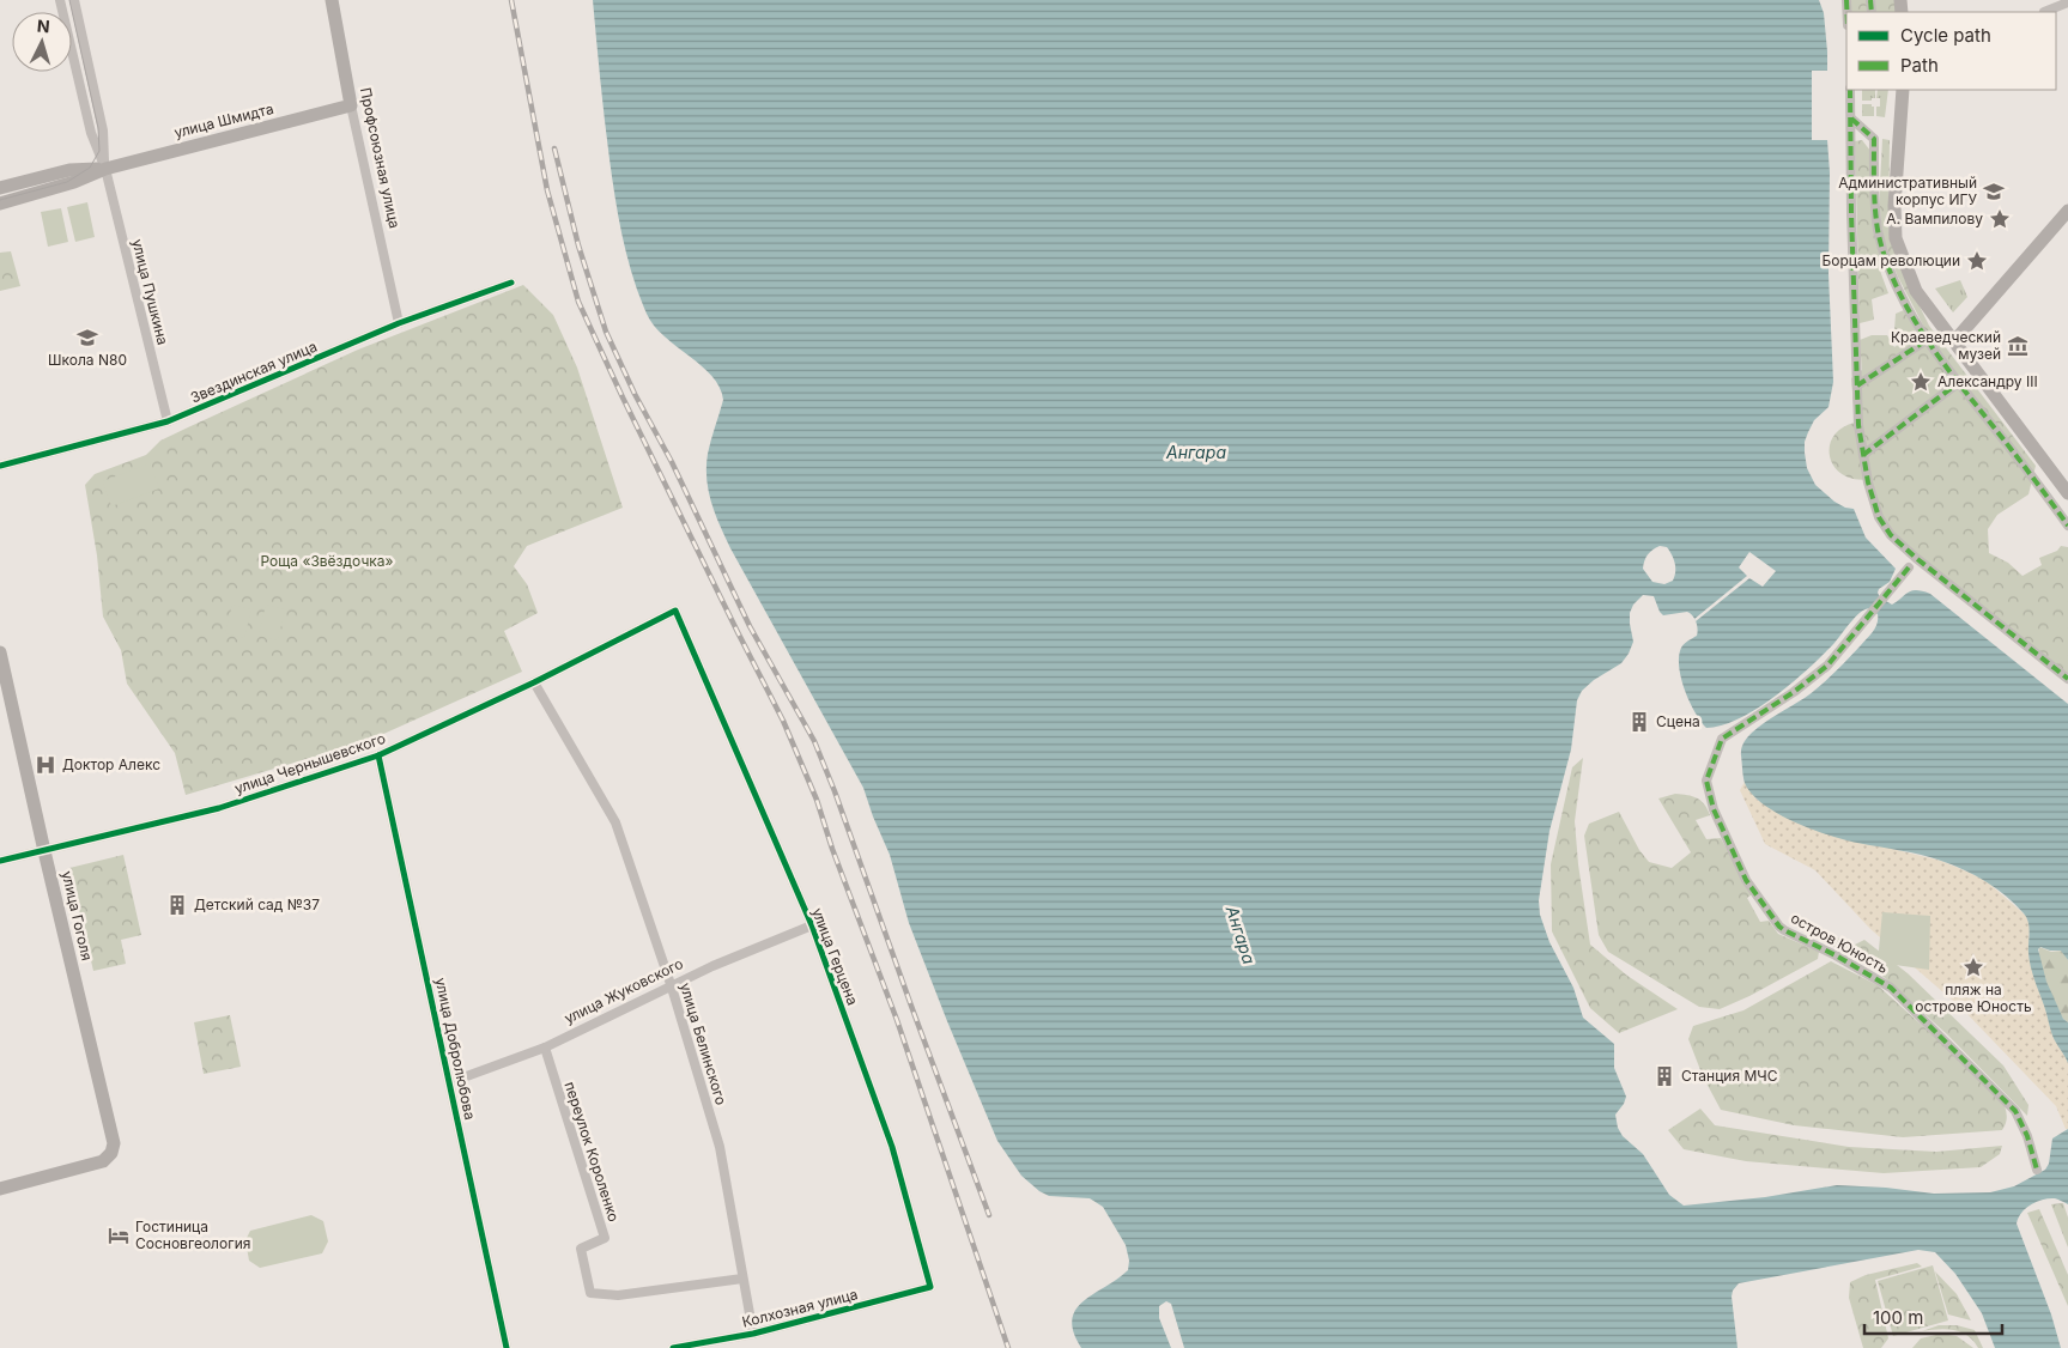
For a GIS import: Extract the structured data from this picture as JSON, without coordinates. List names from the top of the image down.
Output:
{
  "streets": {
    "street": [
      "улица Шмидта",
      "Профсоюзная улица",
      "улица Пушкина",
      "Звездинская улица",
      "улица Чернышевского",
      "улица Гоголя",
      "остров Юность",
      "улица Герцена",
      "улица Жуковского",
      "улица Белинского",
      "улица Добролюбова",
      "переулок Короленко",
      "Колхозная улица"
    ]
  },
  "crossings": [
    ["улица Шмидта", "Профсоюзная улица"],
    ["улица Шмидта", "улица Пушкина"],
    ["Профсоюзная улица", "Звездинская улица"],
    ["улица Пушкина", "Звездинская улица"],
    ["улица Чернышевского", "улица Гоголя"],
    ["улица Чернышевского", "улица Герцена"],
    ["улица Чернышевского", "улица Белинского"],
    ["улица Чернышевского", "улица Добролюбова"],
    ["улица Герцена", "улица Жуковского"],
    ["улица Герцена", "Колхозная улица"],
    ["улица Жуковского", "улица Белинского"],
    ["улица Жуковского", "улица Добролюбова"],
    ["улица Жуковского", "переулок Короленко"],
    ["улица Белинского", "переулок Короленко"],
    ["улица Белинского", "Колхозная улица"]
  ],
  "water": ["Ангара"],
  "parks": ["Роща «Звёздочка»"],
  "places": {
    "school or university": ["Административный корпус ИГУ", "Школа N80"],
    "place": [
      "А. Вампилову",
      "Борцам революции",
      "Александру III",
      "пляж на острове Юность"
    ],
    "museum": ["Краеведческий музей"],
    "building": ["Сцена", "Детский сад №37", "Станция МЧС"],
    "hospital": ["Доктор Алекс"],
    "hotel": ["Гостиница Сосновгеология"]
  },
  "legend": ["Cycle path", "Path"],
  "scale_bar": "100 m",
  "north": "top"
}
